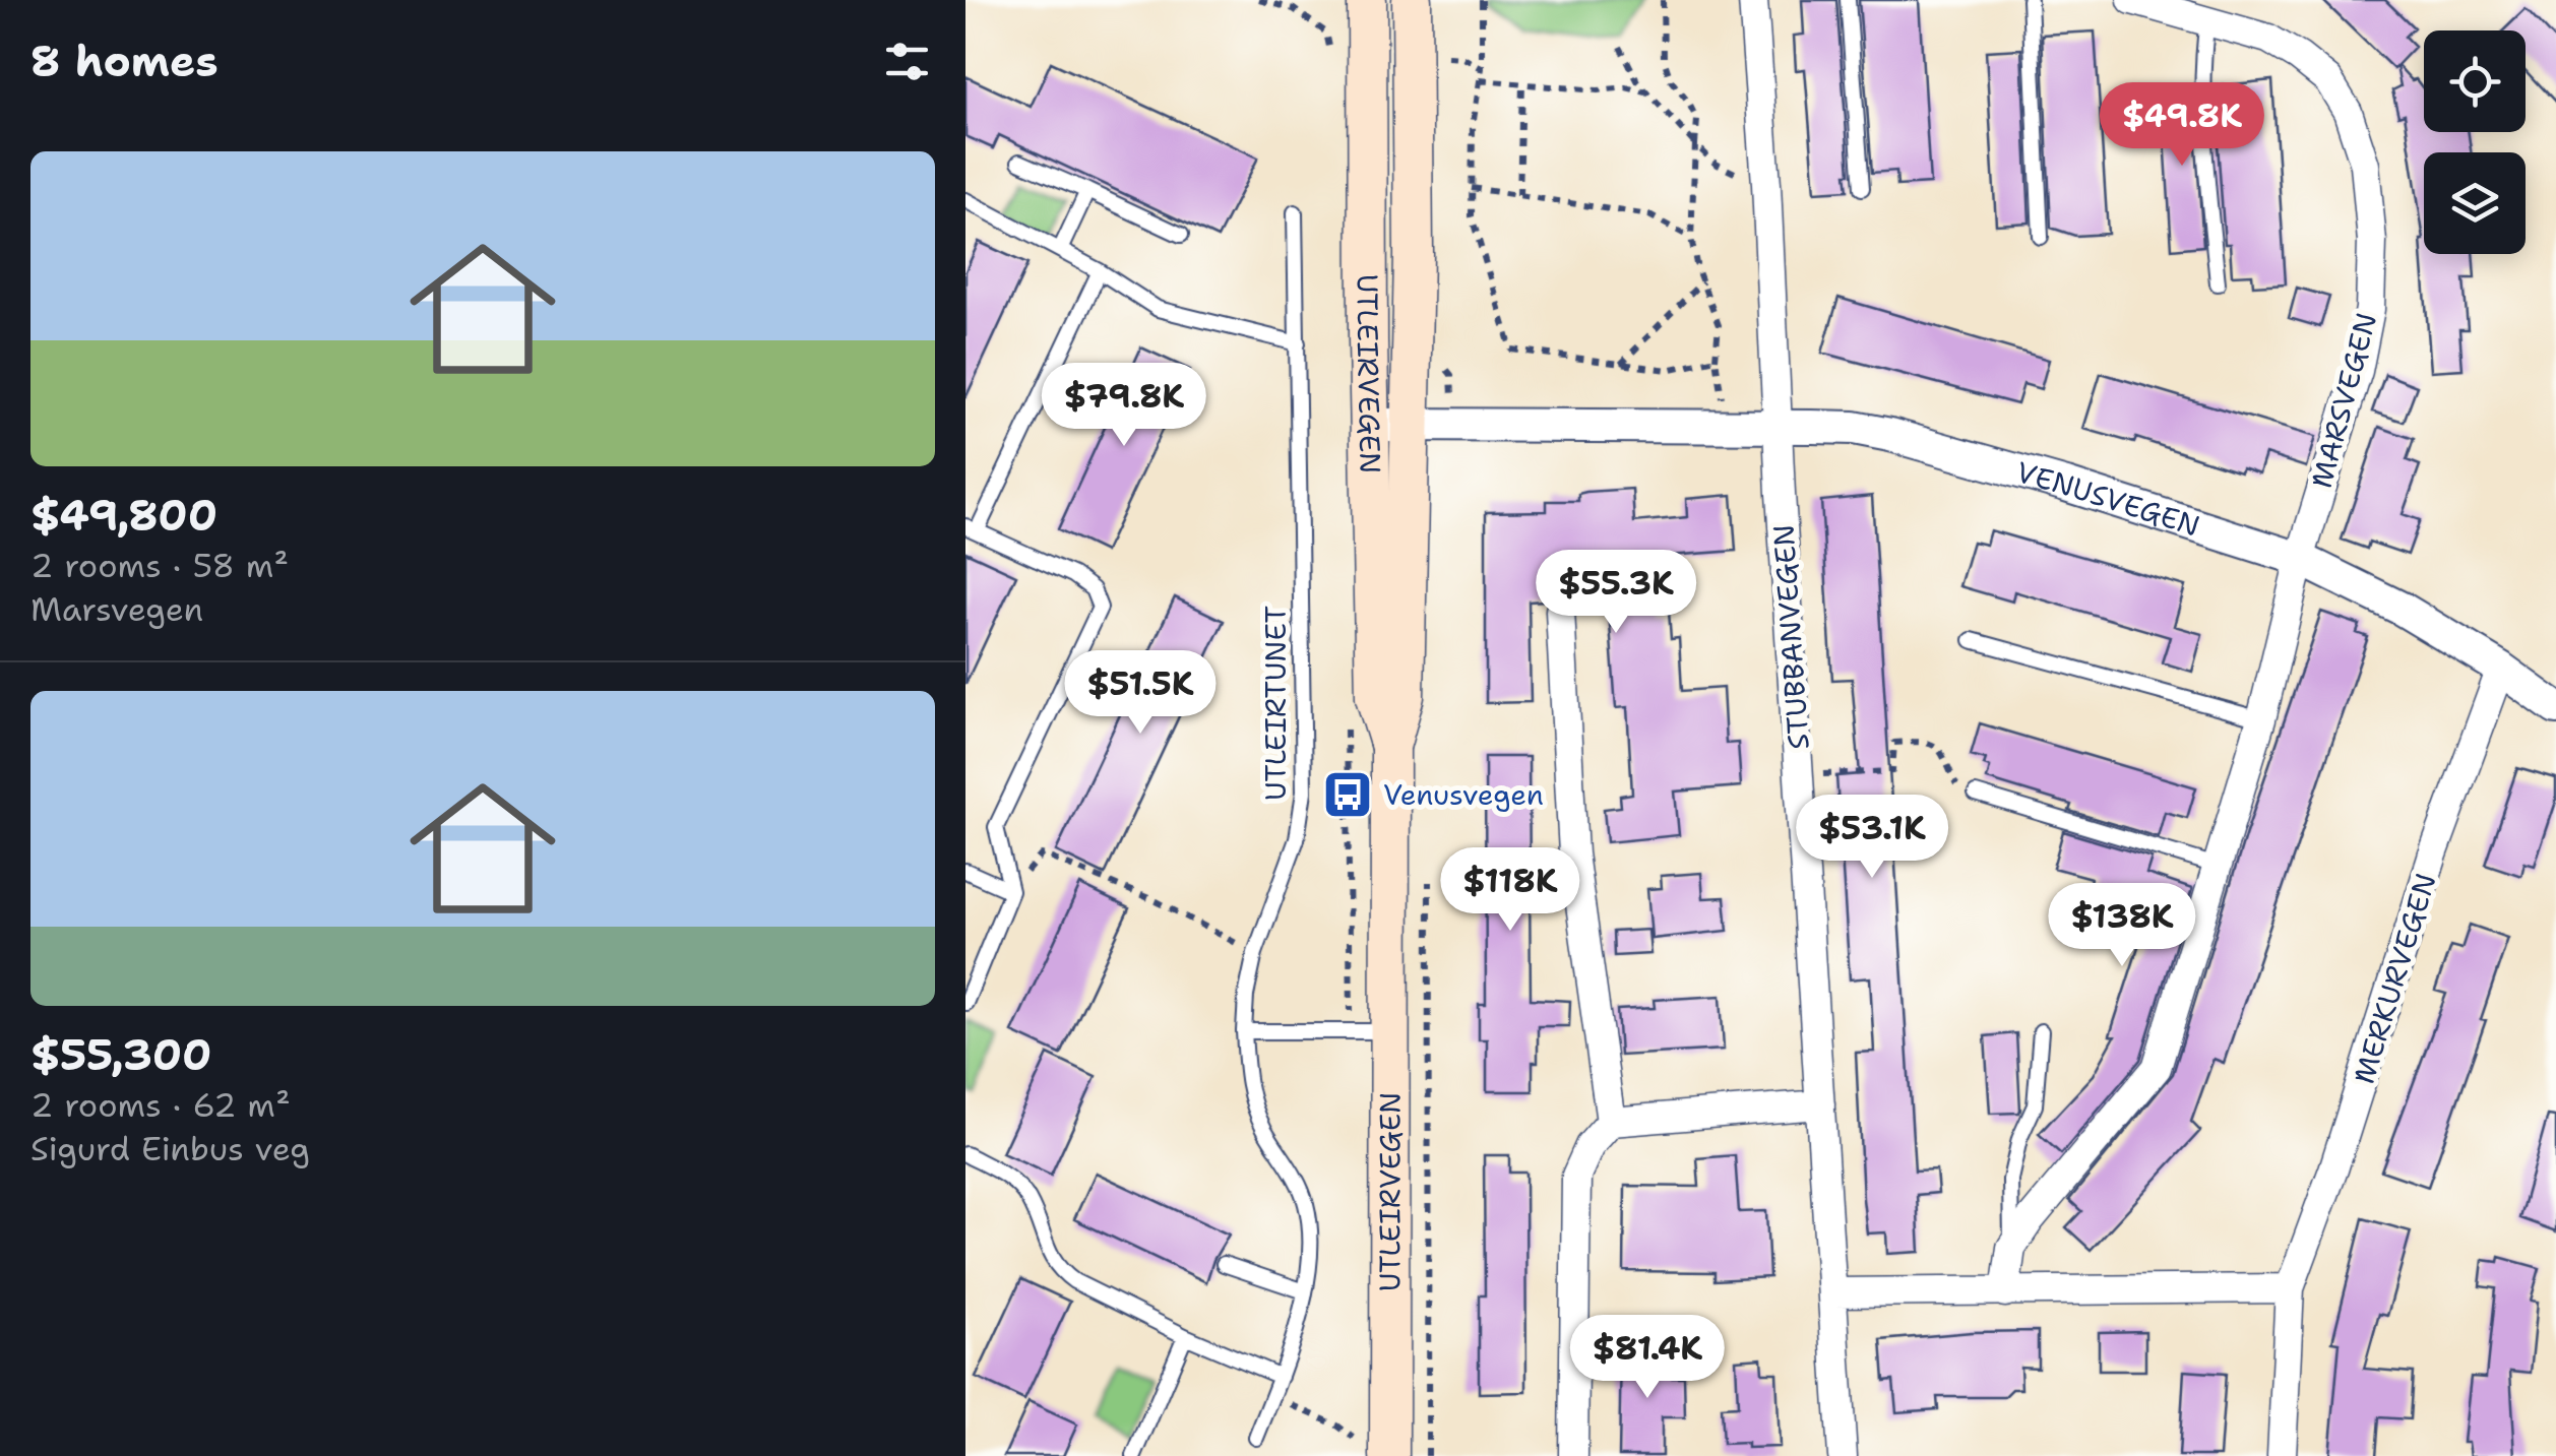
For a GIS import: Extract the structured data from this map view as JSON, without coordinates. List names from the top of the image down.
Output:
{
  "streets": {
    "main road": ["UTLEIRVEGEN"],
    "street": [
      "MARSVEGEN",
      "VENUSVEGEN",
      "STUBBANVEGEN",
      "MERKURVEGEN"
    ],
    "lane": ["UTLEIRTUNET"]
  },
  "crossings": [
    ["UTLEIRVEGEN", "VENUSVEGEN"],
    ["MARSVEGEN", "VENUSVEGEN"],
    ["VENUSVEGEN", "STUBBANVEGEN"],
    ["VENUSVEGEN", "MERKURVEGEN"]
  ],
  "places": {
    "bus stop": ["Venusvegen"]
  },
  "page": {
    "heading": "8 homes",
    "price": [
      "$49.8K",
      "$79.8K",
      "$55.3K",
      "$51.5K",
      "$53.1K",
      "$118K",
      "$138K",
      "$81.4K"
    ],
    "list": [
      {
        "name": "$49,800",
        "note": "2 rooms · 58 m² · Marsvegen"
      },
      {
        "name": "$55,300",
        "note": "2 rooms · 62 m² · Sigurd Einbus veg"
      }
    ]
  }
}
